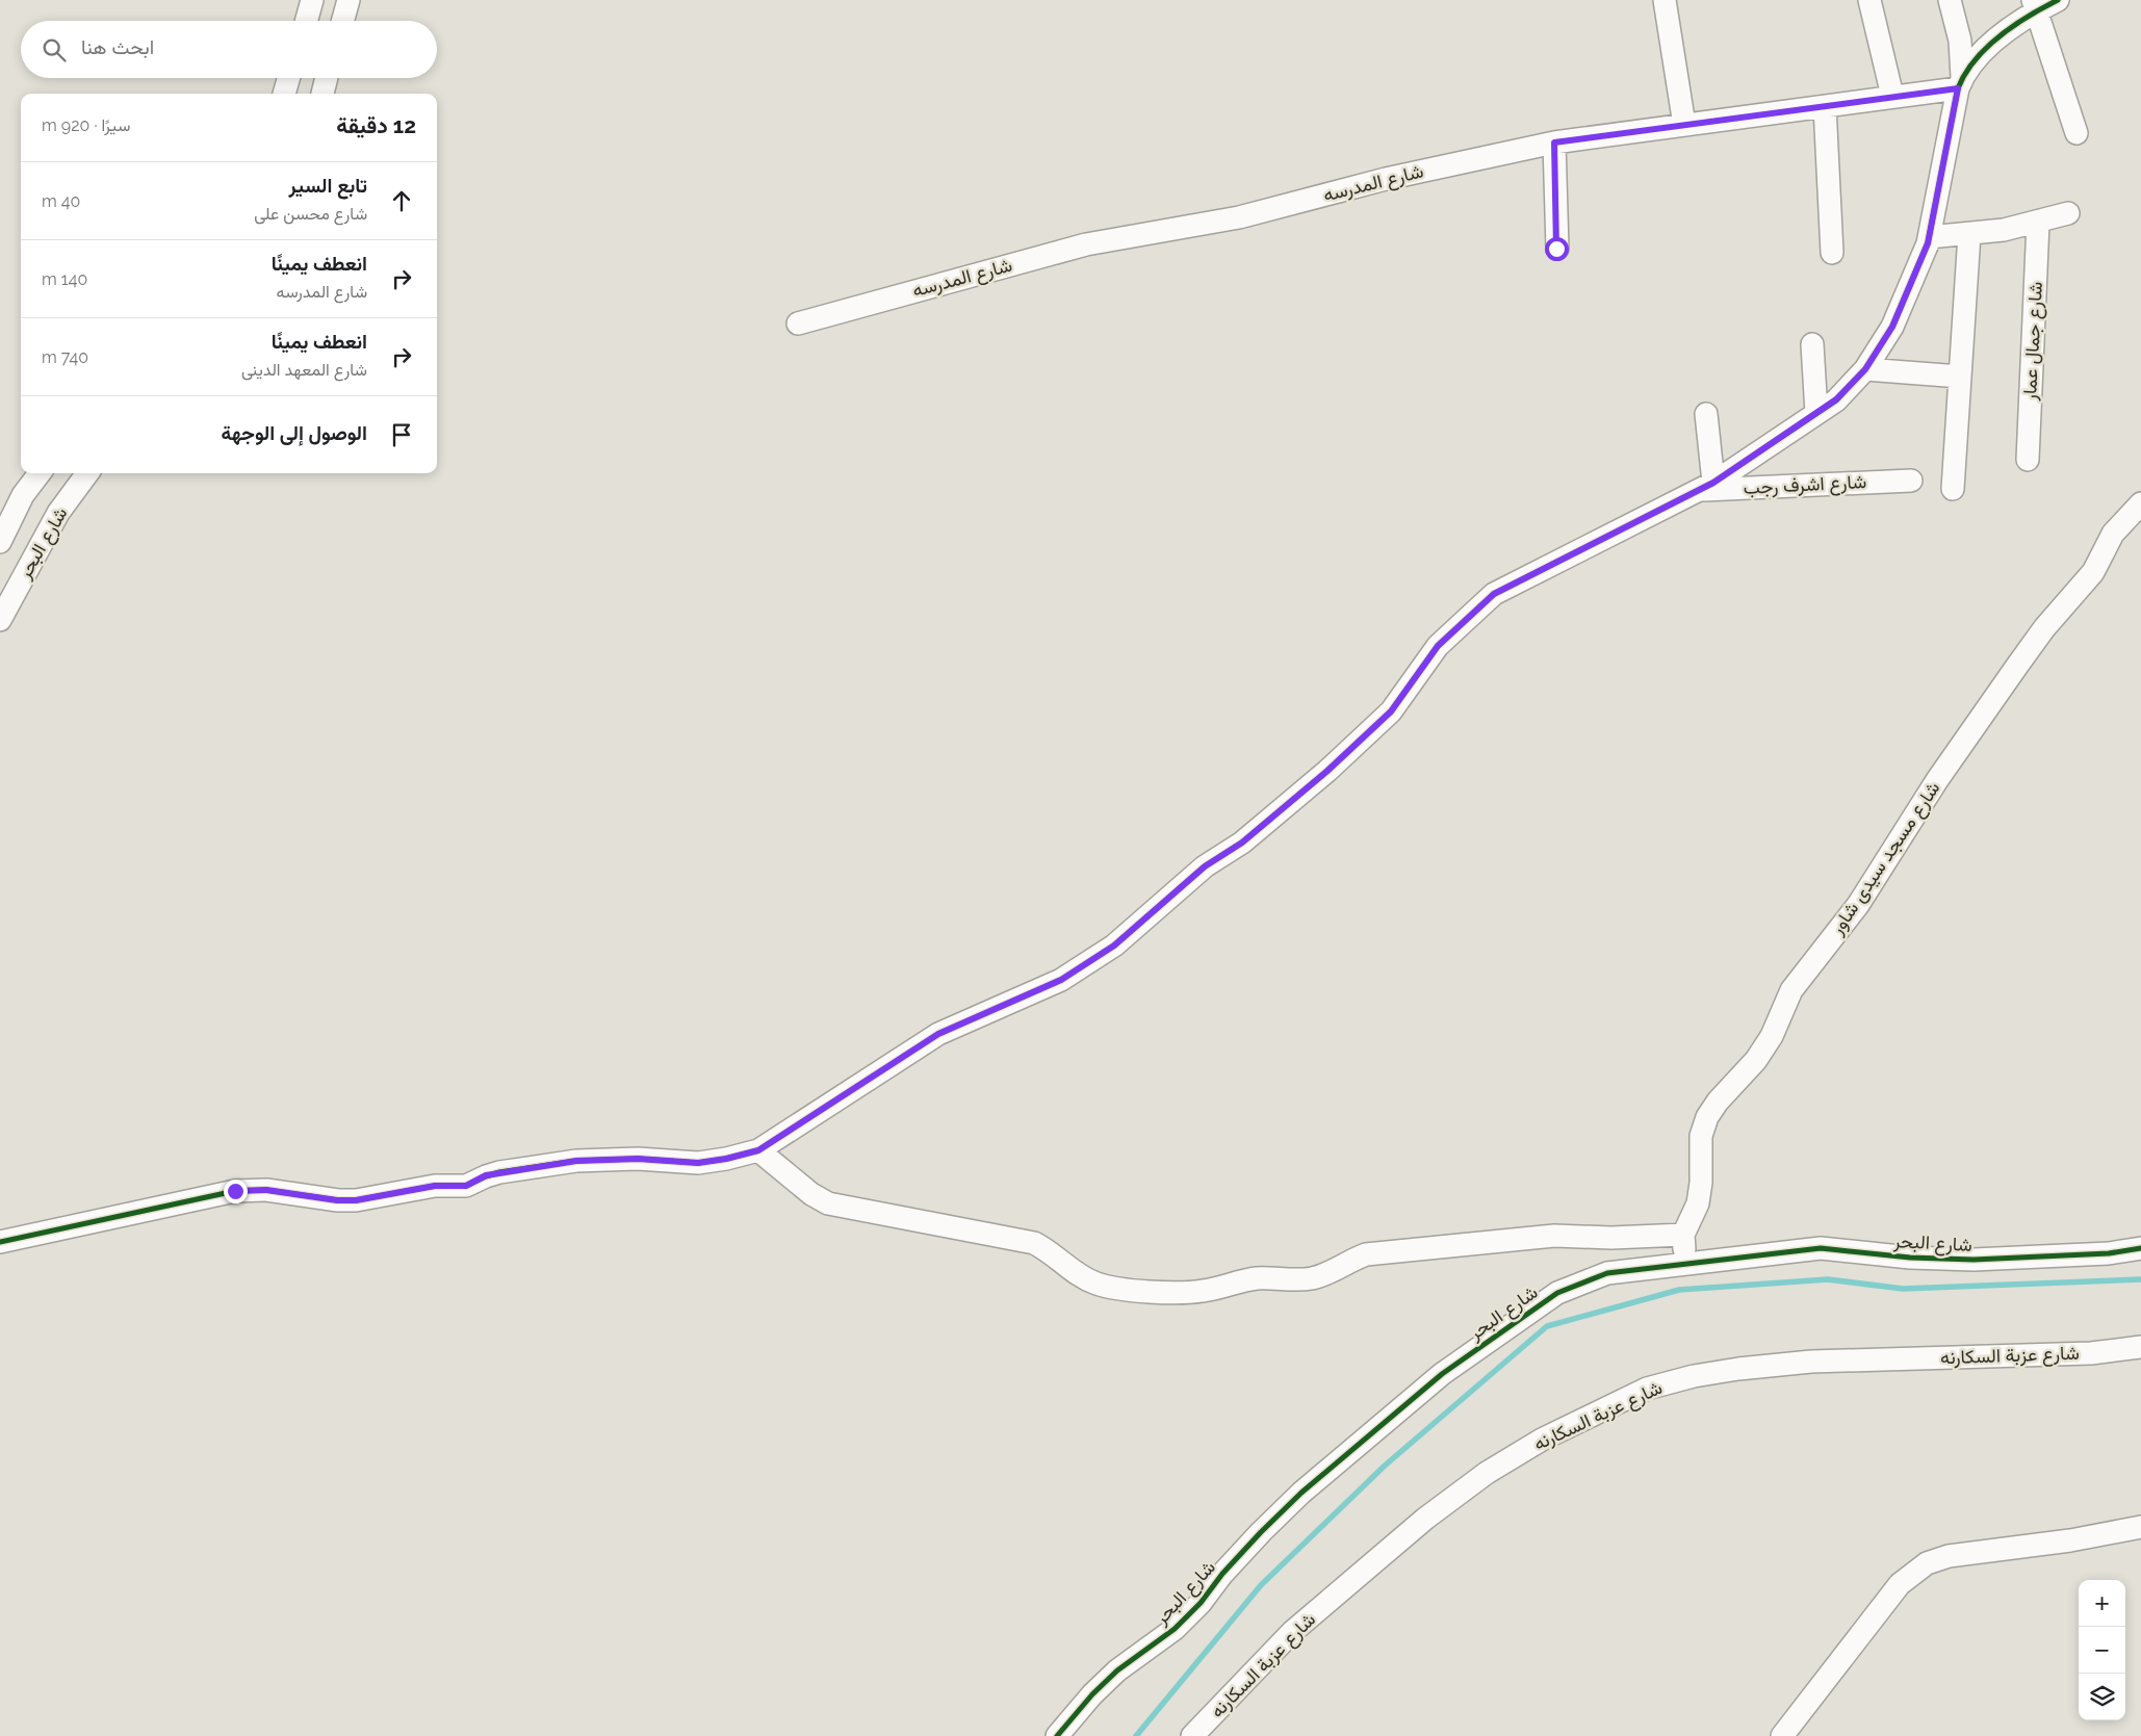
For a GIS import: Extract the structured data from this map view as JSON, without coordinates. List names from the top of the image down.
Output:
{
  "streets": {
    "street": [
      "شارع المدرسه",
      "شارع جمال عمار",
      "شارع اشرف رجب",
      "شارع البحر",
      "شارع مسجد سيدى شاور",
      "شارع عزبة السكارنه"
    ]
  },
  "page": {
    "search": "ابحث هنا",
    "heading": ["12 دقيقة", "سيرًا · 920 m"],
    "list": [
      ["تابع السير", "شارع محسن على", "40 m"],
      ["انعطف يمينًا", "شارع المدرسه", "140 m"],
      ["انعطف يمينًا", "شارع المعهد الدينى", "740 m"],
      "الوصول إلى الوجهة"
    ],
    "map_buttons": ["+", "−"]
  }
}
